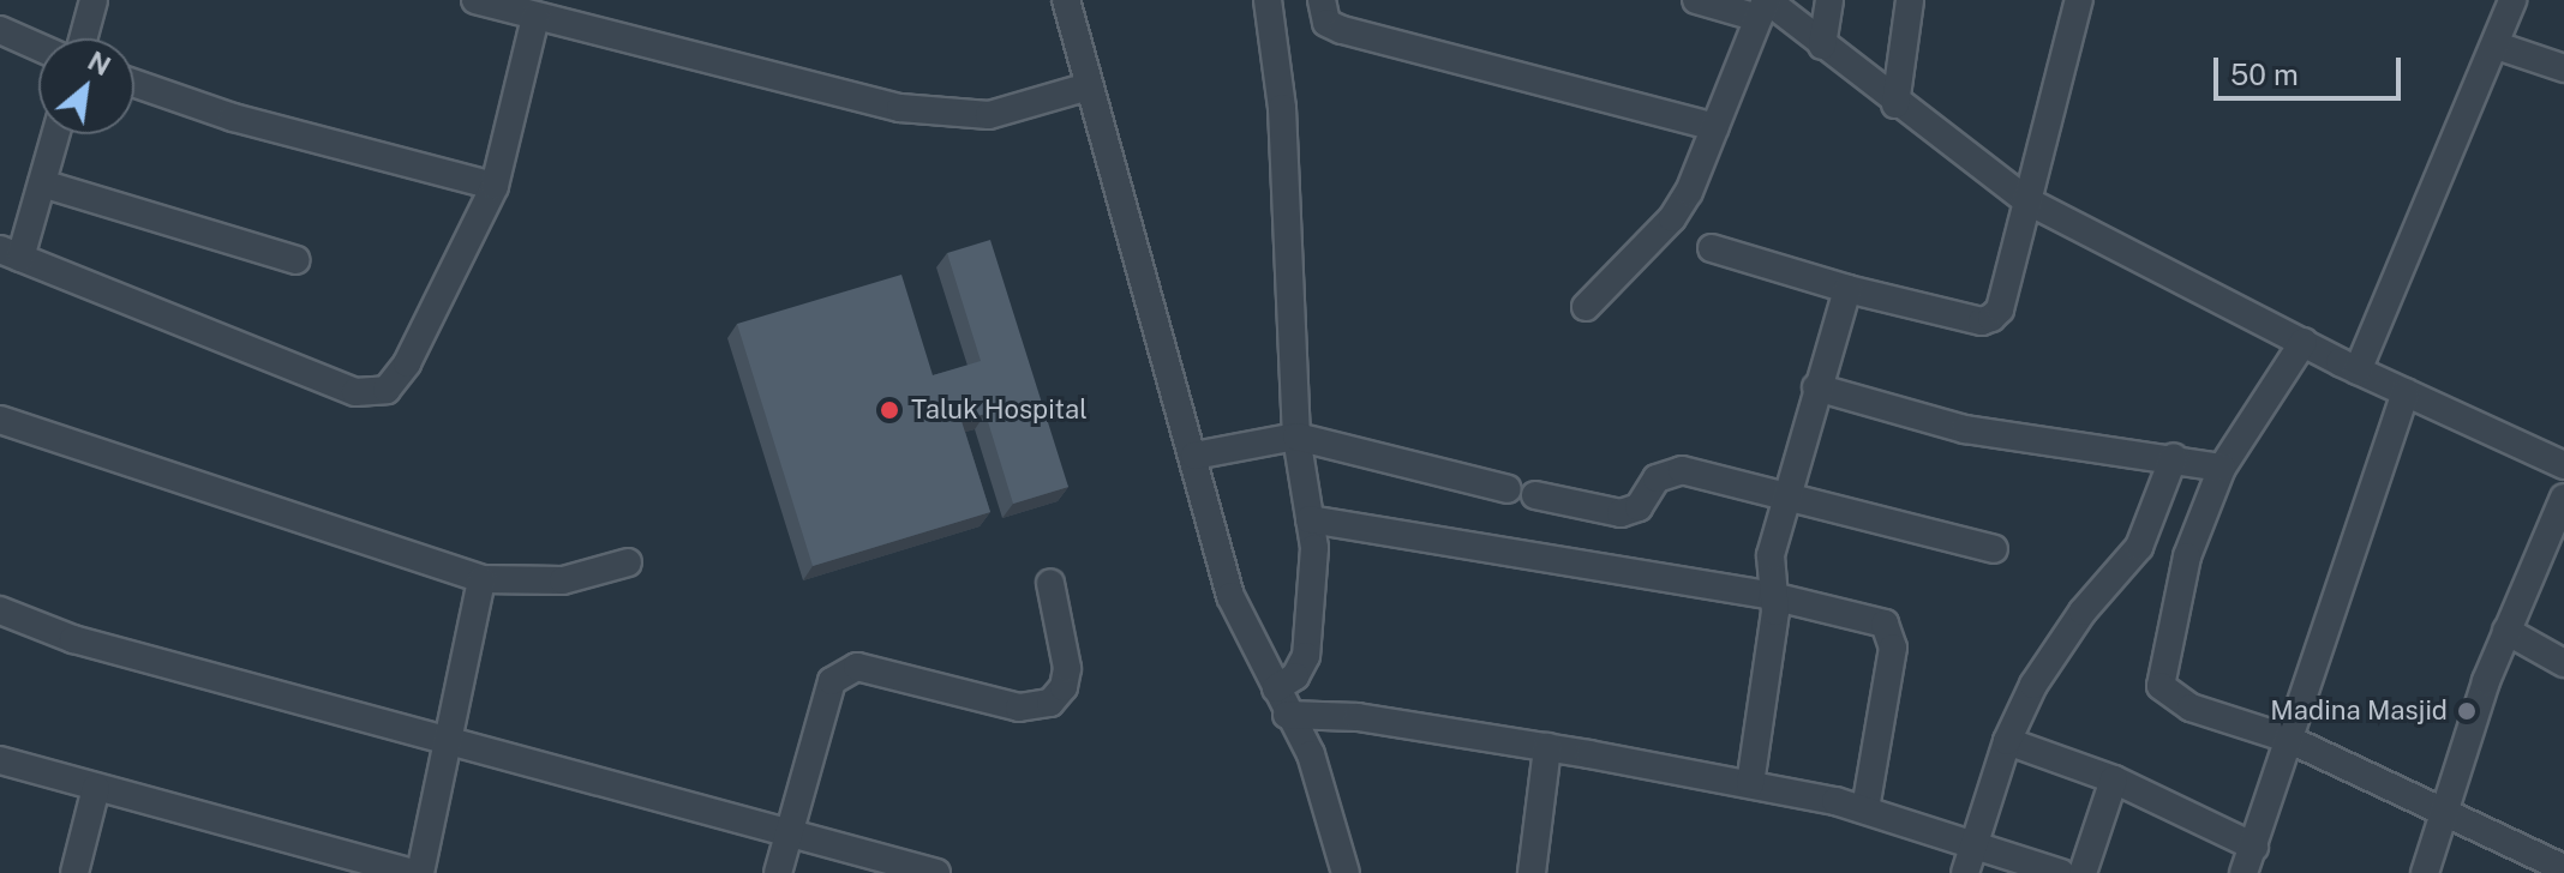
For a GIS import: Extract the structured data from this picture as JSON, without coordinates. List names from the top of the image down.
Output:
{
  "places": ["Taluk Hospital", "Madina Masjid"],
  "scale_bar": "50 m",
  "north": "top right"
}
